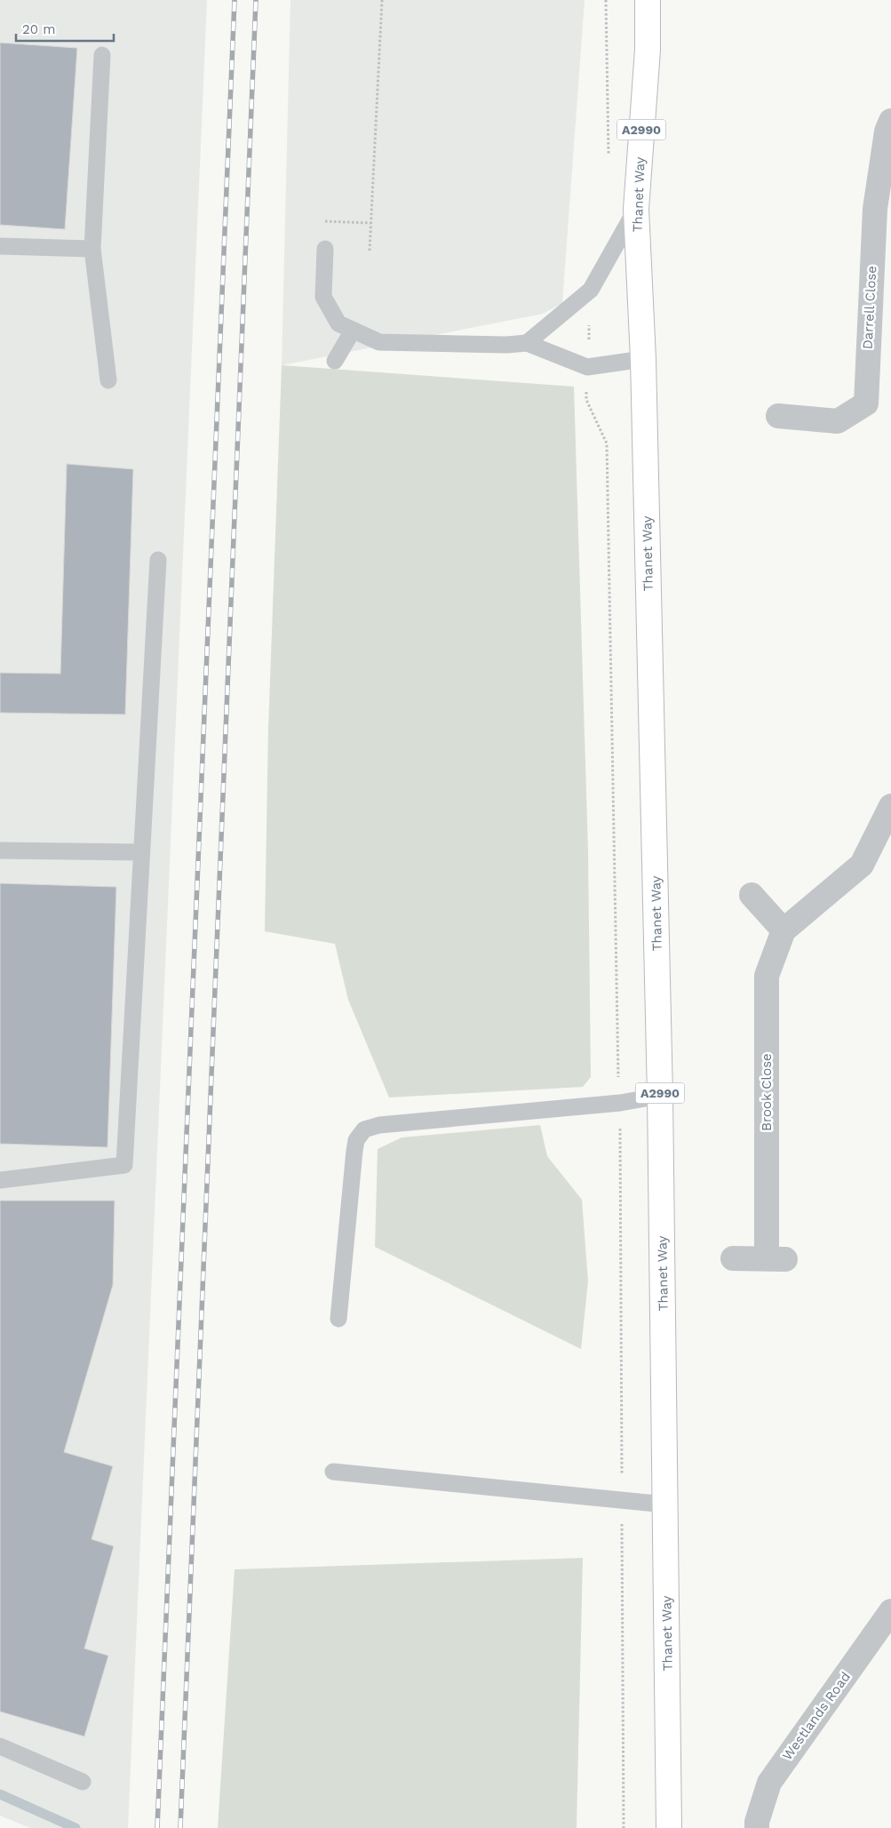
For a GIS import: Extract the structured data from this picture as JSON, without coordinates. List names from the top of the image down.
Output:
{
  "streets": {
    "main road": ["A2990", "Thanet Way"],
    "street": ["Darrell Close", "Brook Close", "Westlands Road"]
  },
  "scale_bar": "20 m"
}
